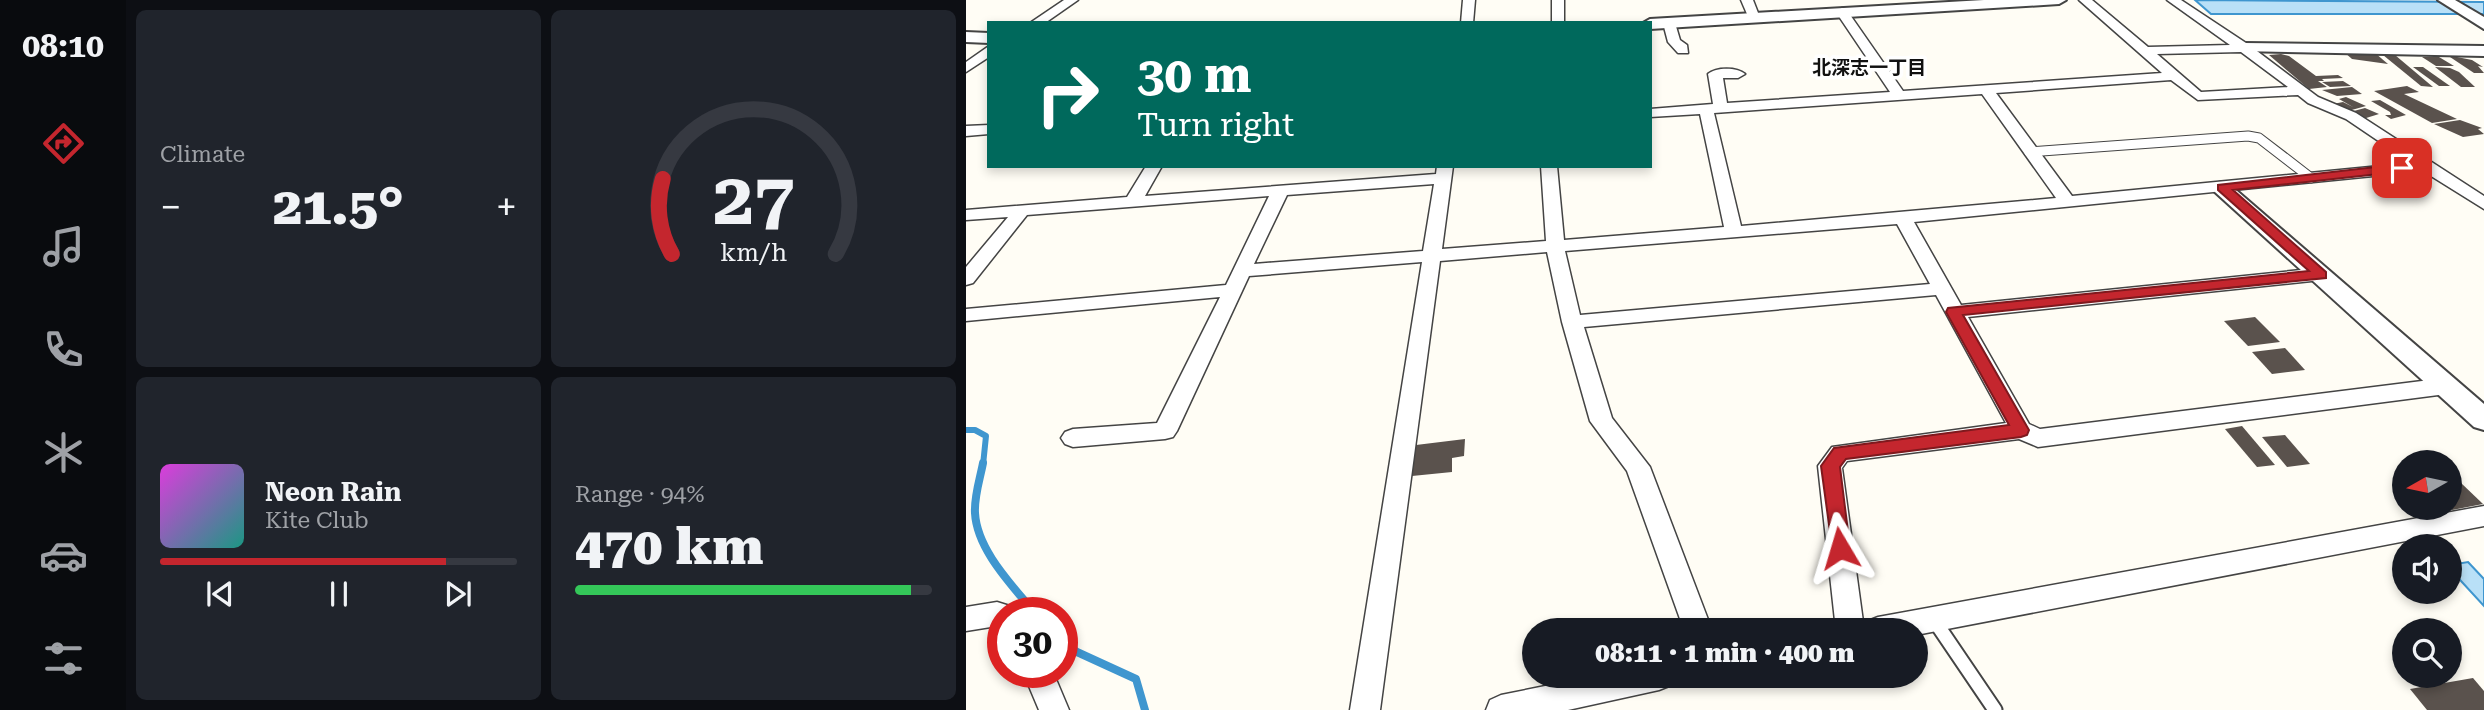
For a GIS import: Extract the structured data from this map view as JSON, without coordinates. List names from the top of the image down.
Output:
{
  "districts": ["北深志一丁目"],
  "north": "left",
  "page": {
    "tabs": "08:10",
    "tile": [
      "Climate",
      ["Range · 94%", "470 km"]
    ],
    "turn": ["30 m", "Turn right"],
    "heat": ["−", "21.5°", "+"],
    "song": ["Neon Rain", "Kite Club"],
    "limit": "30",
    "trip": "08:11 · 1 min · 400 m",
    "gauge": ["27", "km/h"]
  }
}
